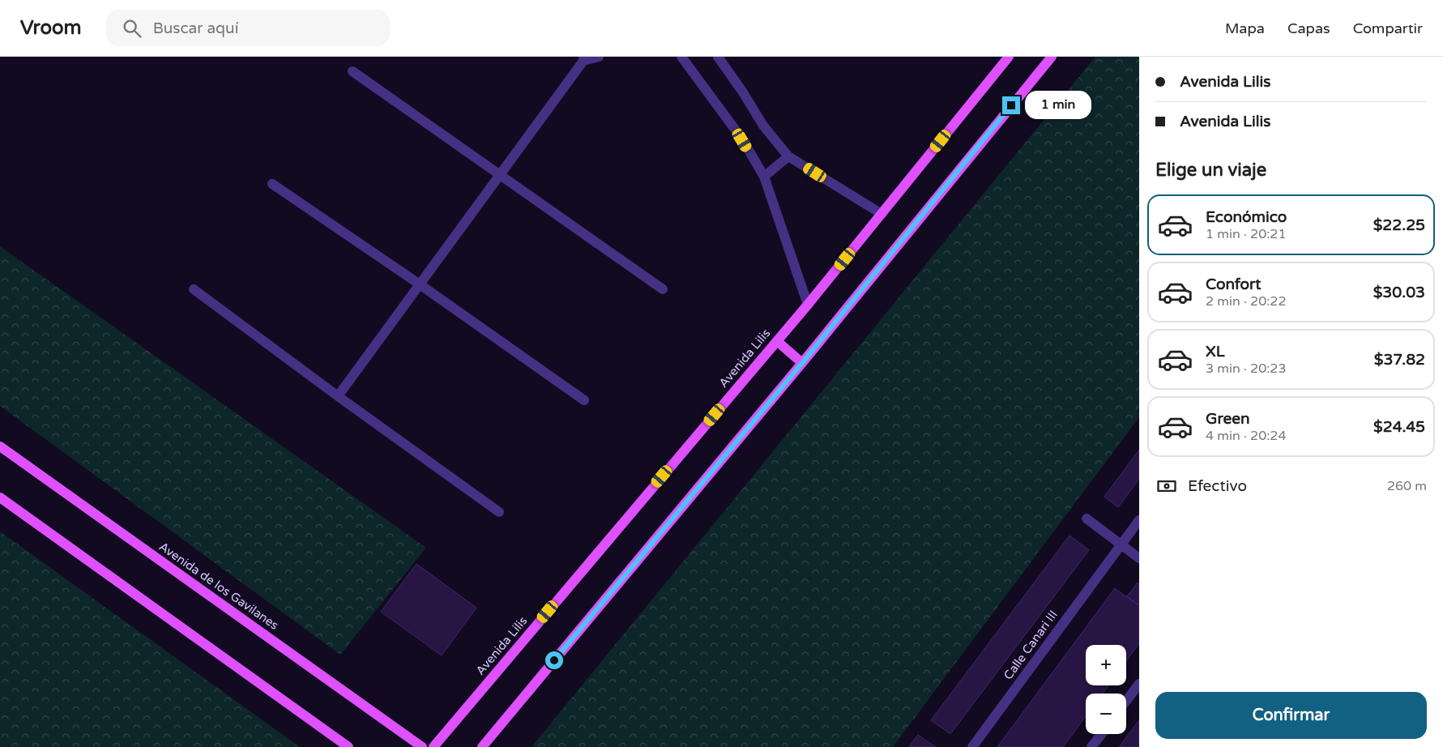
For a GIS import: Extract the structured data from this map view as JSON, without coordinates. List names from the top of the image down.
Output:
{
  "streets": {
    "main road": ["Avenida Lilis", "Avenida de los Gavilanes"],
    "street": ["Calle Canari III"]
  },
  "page": {
    "header": "Vroom",
    "search": "Buscar aquí",
    "nav": ["Mapa", "Capas", "Compartir"],
    "banner": ["Avenida Lilis", "Avenida Lilis"],
    "bubble": "1 min",
    "heading": "Elige un viaje",
    "list": [
      {
        "name": "Económico",
        "note": "1 min · 20:21",
        "value": "$22.25"
      },
      {
        "name": "Confort",
        "note": "2 min · 20:22",
        "value": "$30.03"
      },
      {
        "name": "XL",
        "note": "3 min · 20:23",
        "value": "$37.82"
      },
      {
        "name": "Green",
        "note": "4 min · 20:24",
        "value": "$24.45"
      }
    ],
    "pay": ["Efectivo", "260 m"],
    "map_buttons": ["+", "−"],
    "buttons": "Confirmar"
  }
}
